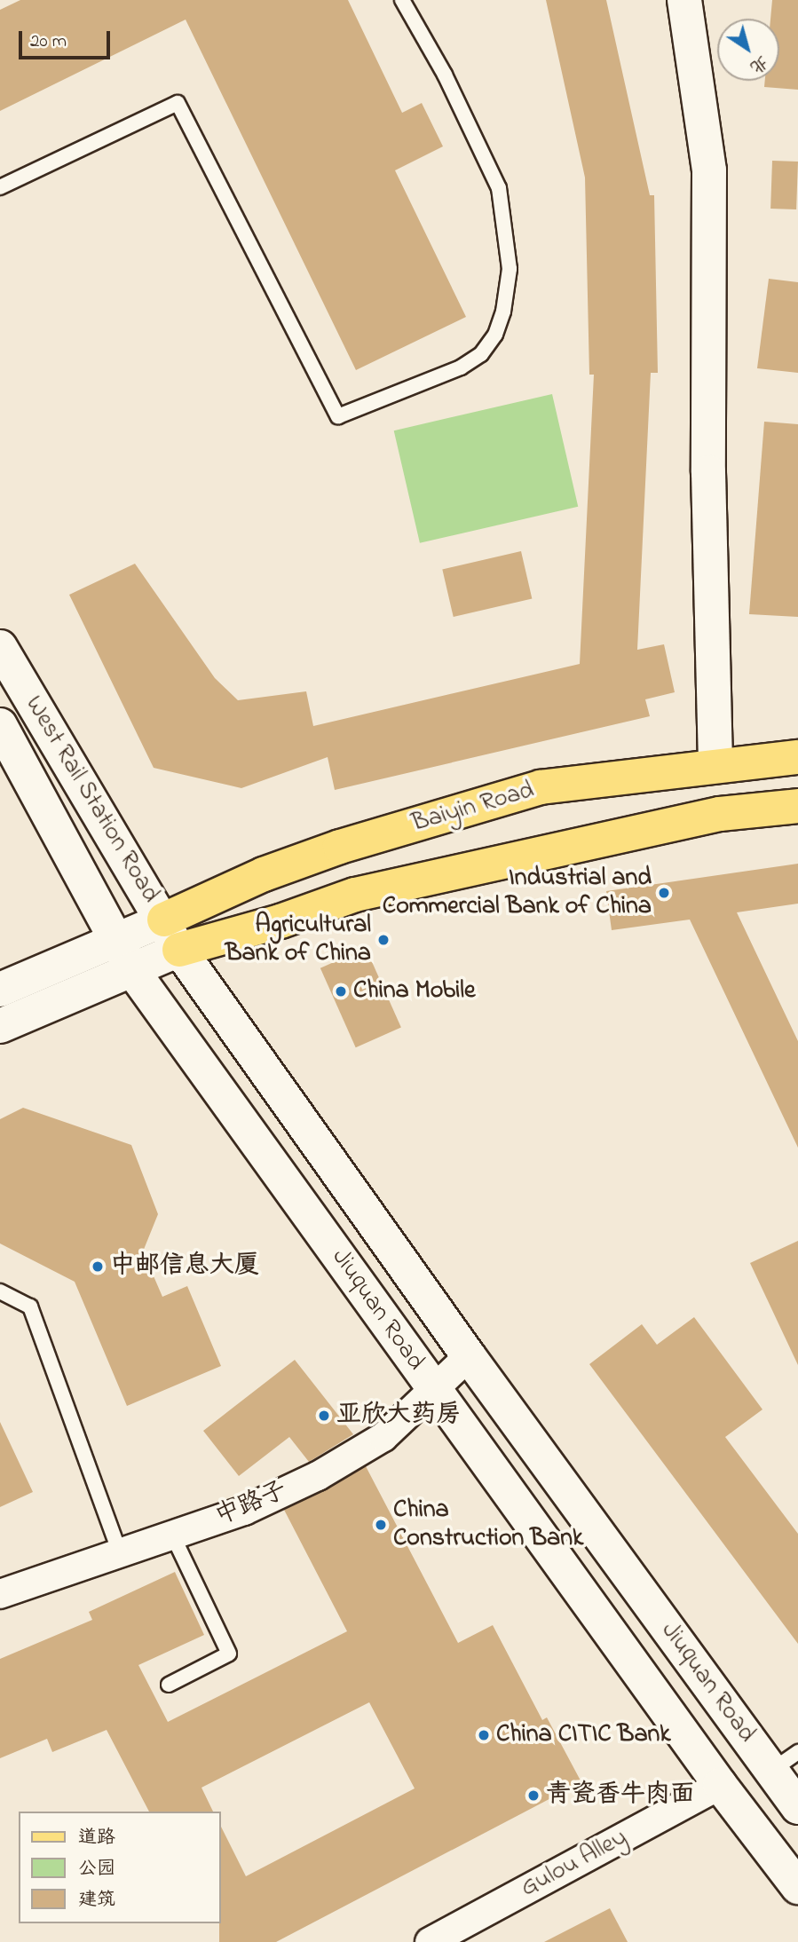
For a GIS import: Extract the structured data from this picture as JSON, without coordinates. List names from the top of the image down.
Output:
{
  "streets": {
    "main road": ["West Rail Station Road", "Baiyin Road", "Jiuquan Road"],
    "street": ["中路子", "Gulou Alley"]
  },
  "crossings": [
    ["West Rail Station Road", "Baiyin Road"],
    ["West Rail Station Road", "Jiuquan Road"],
    ["Baiyin Road", "Jiuquan Road"],
    ["Jiuquan Road", "中路子"],
    ["Jiuquan Road", "Gulou Alley"]
  ],
  "places": [
    "Industrial and Commercial Bank of China",
    "Agricultural Bank of China",
    "China Mobile",
    "中邮信息大厦",
    "亚欣大药房",
    "China Construction Bank",
    "China CITIC Bank",
    "青瓷香牛肉面"
  ],
  "legend": ["道路", "公园", "建筑"],
  "scale_bar": "20 m",
  "north": "bottom right"
}
